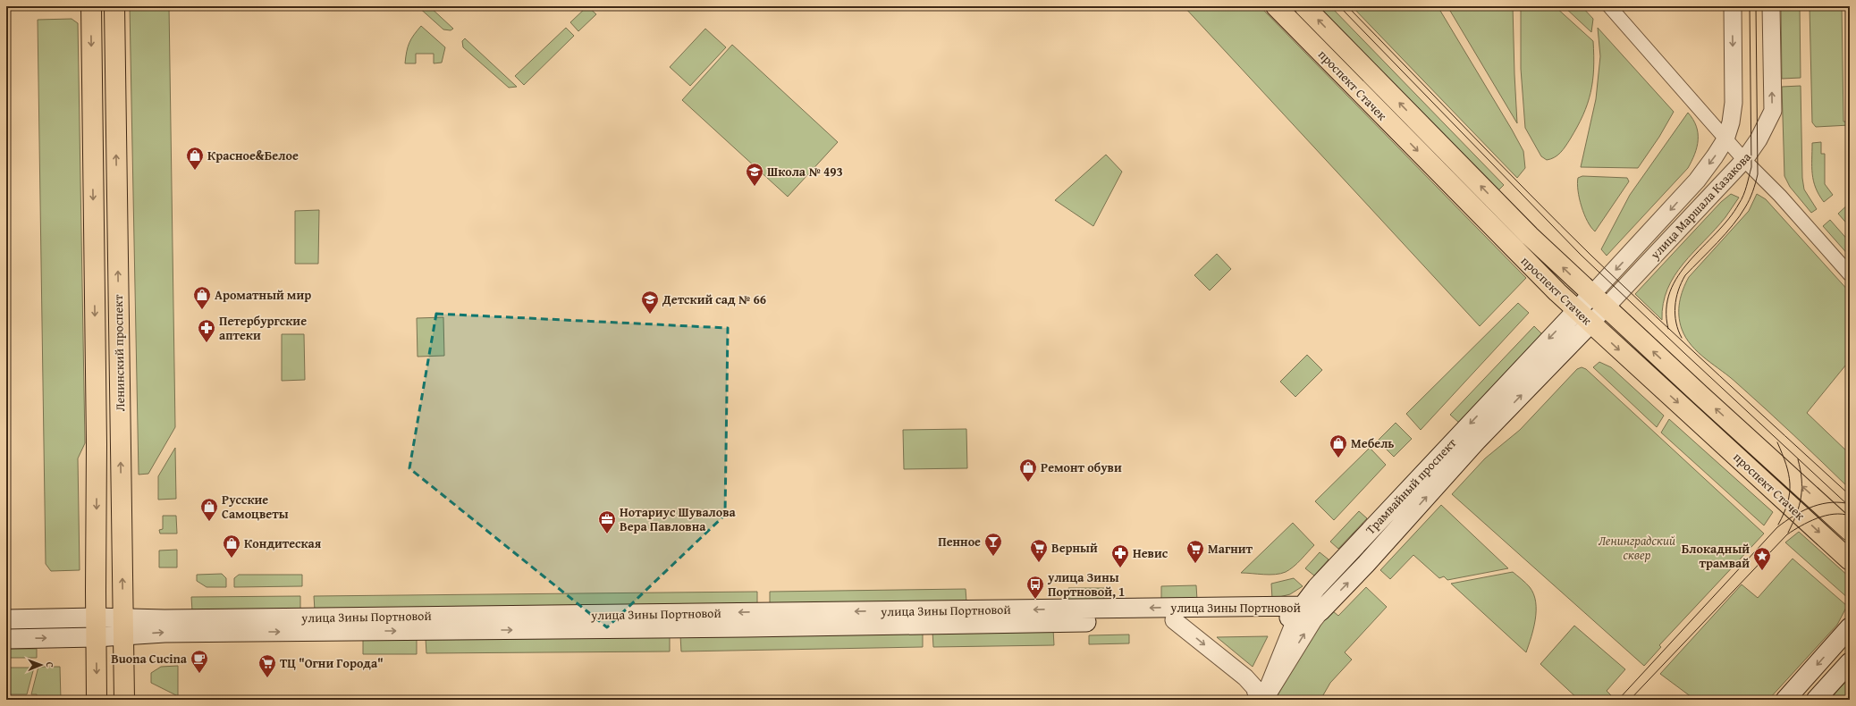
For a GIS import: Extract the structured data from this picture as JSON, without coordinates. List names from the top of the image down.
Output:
{
  "streets": {
    "main road": [
      "проспект Стачек",
      "Ленинский проспект",
      "Трамвайный проспект",
      "улица Зины Портновой"
    ],
    "street": ["улица Маршала Казакова"]
  },
  "crossings": [
    ["проспект Стачек", "улица Маршала Казакова"],
    ["проспект Стачек", "Трамвайный проспект"],
    ["улица Маршала Казакова", "Трамвайный проспект"],
    ["Ленинский проспект", "улица Зины Портновой"],
    ["Трамвайный проспект", "улица Зины Портновой"]
  ],
  "parks": ["Ленинградский сквер"],
  "places": {
    "shop": [
      "Красное&Белое",
      "Ароматный мир",
      "Мебель",
      "Ремонт обуви",
      "Русские Самоцветы",
      "Кондитеская"
    ],
    "school or university": ["Школа № 493", "Детский сад № 66"],
    "pharmacy": ["Петербургские аптеки", "Невис"],
    "office": ["Нотариус Шувалова Вера Павловна"],
    "bar": ["Пенное"],
    "supermarket": ["Верный", "Магнит", "ТЦ \"Огни Города\""],
    "place": ["Блокадный трамвай"],
    "bus stop": ["улица Зины Портновой, 1"],
    "cafe": ["Buona Cucina"]
  },
  "north": "right"
}
